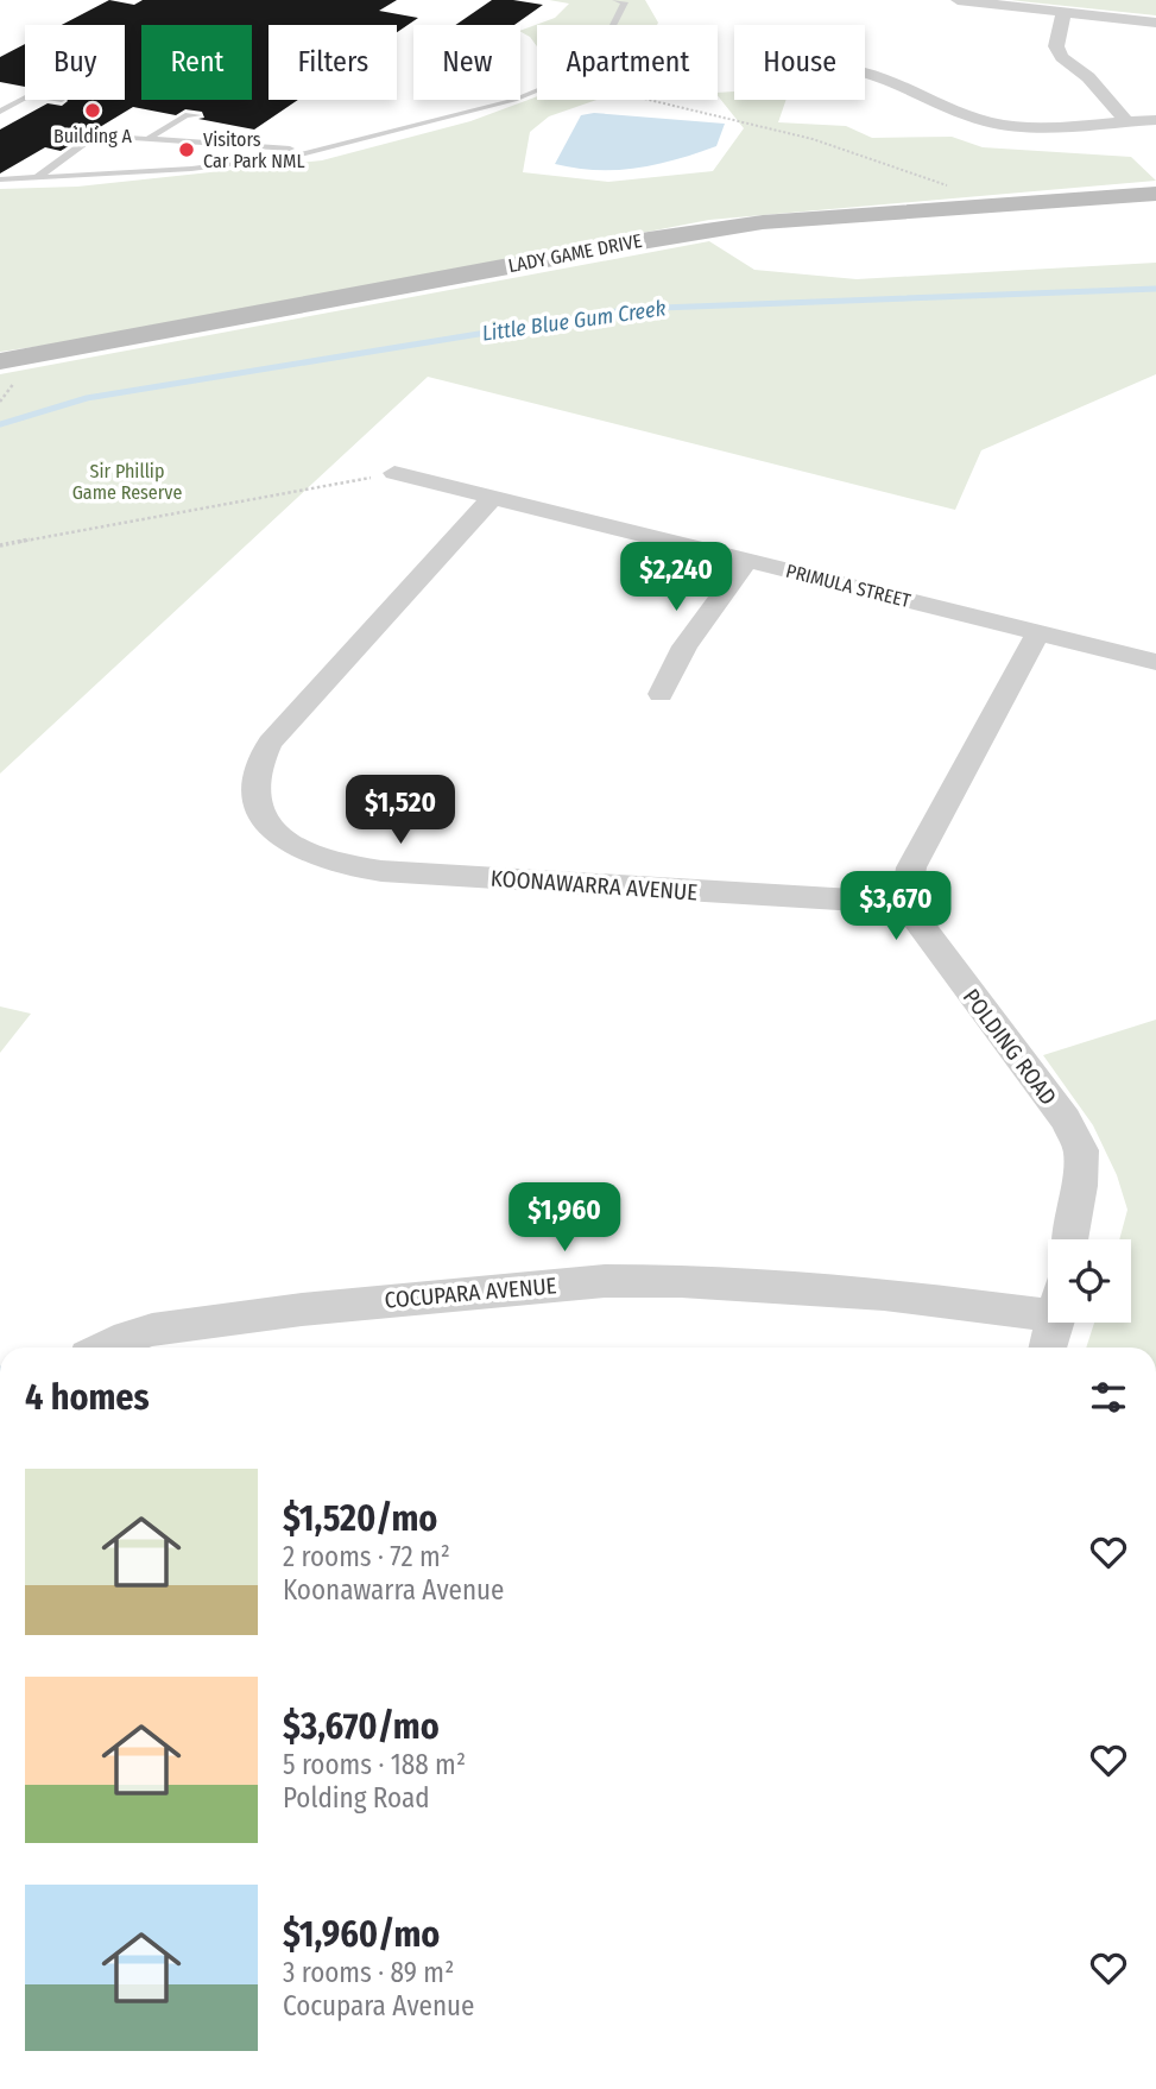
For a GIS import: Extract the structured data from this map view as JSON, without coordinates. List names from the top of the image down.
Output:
{
  "streets": {
    "main road": ["LADY GAME DRIVE"],
    "street": [
      "PRIMULA STREET",
      "KOONAWARRA AVENUE",
      "POLDING ROAD",
      "COCUPARA AVENUE"
    ]
  },
  "crossings": [
    ["PRIMULA STREET", "KOONAWARRA AVENUE"],
    ["KOONAWARRA AVENUE", "POLDING ROAD"]
  ],
  "water": ["Little Blue Gum Creek"],
  "parks": ["Sir Phillip Game Reserve"],
  "places": ["Building A", "Visitors Car Park NML"],
  "page": {
    "chip": [
      "Buy",
      "Rent",
      "Filters",
      "New",
      "Apartment",
      "House"
    ],
    "price": [
      "$2,240",
      "$1,520",
      "$3,670",
      "$1,960"
    ],
    "heading": "4 homes",
    "list": [
      {
        "name": "$1,520/mo",
        "note": "2 rooms · 72 m² · Koonawarra Avenue"
      },
      {
        "name": "$3,670/mo",
        "note": "5 rooms · 188 m² · Polding Road"
      },
      {
        "name": "$1,960/mo",
        "note": "3 rooms · 89 m² · Cocupara Avenue"
      }
    ]
  }
}
